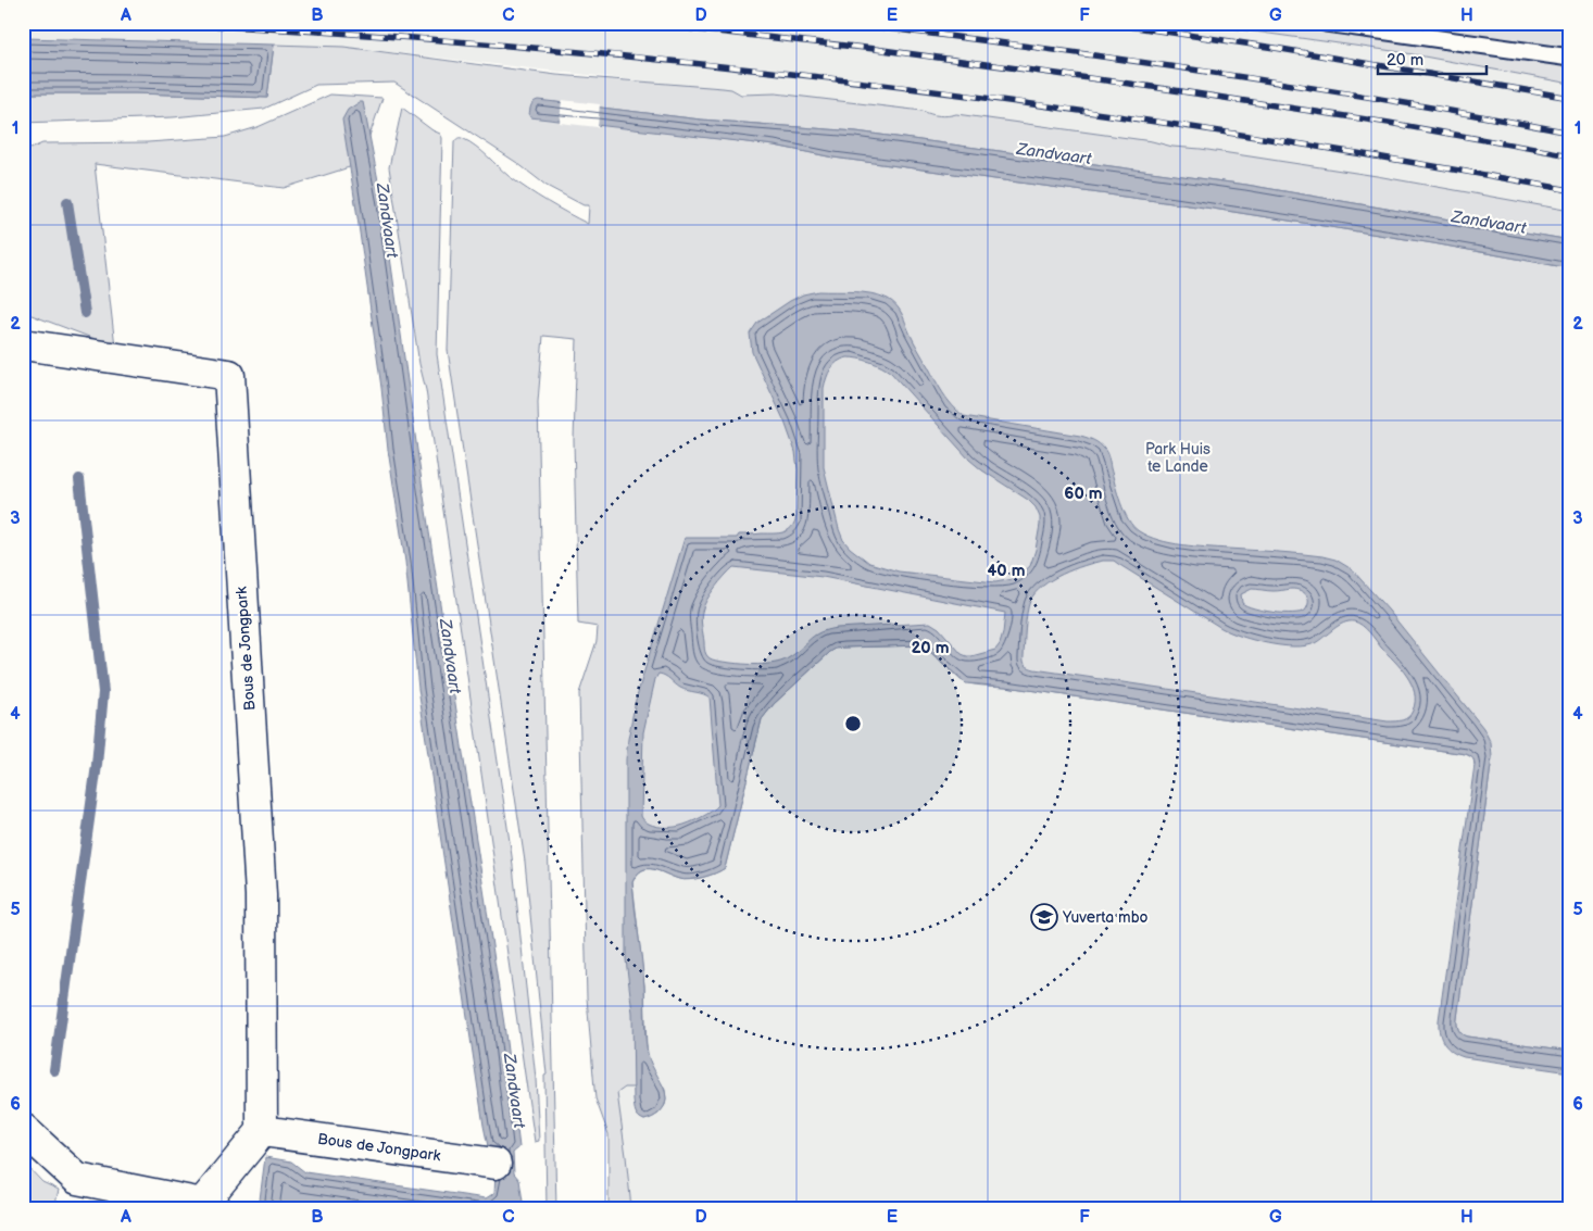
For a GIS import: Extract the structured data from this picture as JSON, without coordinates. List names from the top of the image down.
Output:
{
  "streets": {
    "street": ["Bous de Jongpark"]
  },
  "water": ["Zandvaart"],
  "parks": ["Park Huis te Lande"],
  "places": {
    "school or university": ["Yuverta mbo"]
  },
  "scale_bar": "20 m",
  "grid": {
    "columns": [
      "A",
      "B",
      "C",
      "D",
      "E",
      "F",
      "G",
      "H"
    ],
    "rows": [
      "1",
      "2",
      "3",
      "4",
      "5",
      "6"
    ]
  },
  "rings": ["60 m", "40 m", "20 m"]
}
